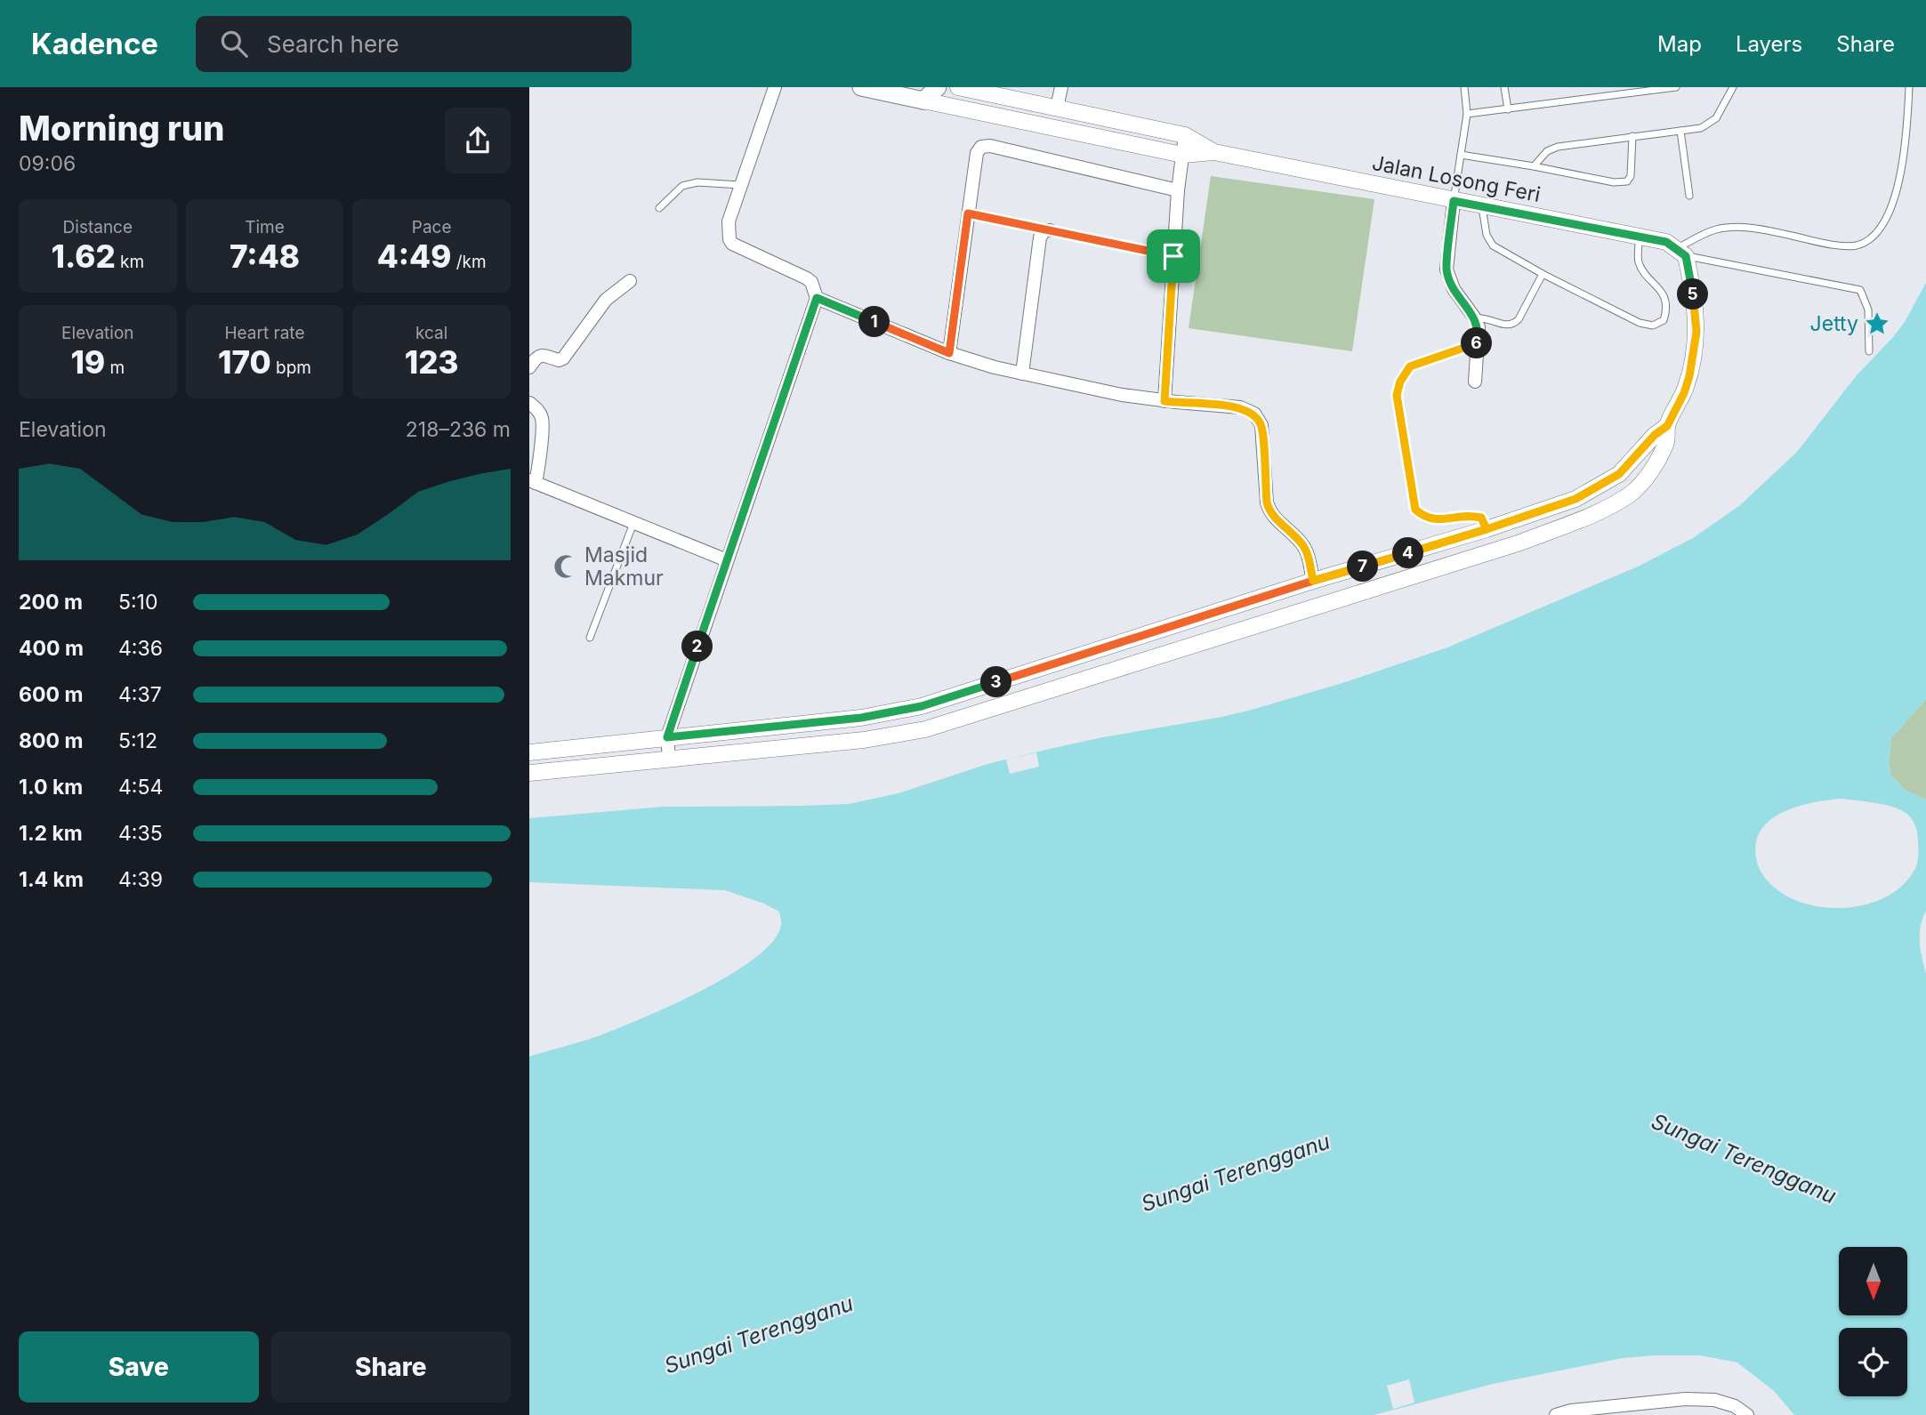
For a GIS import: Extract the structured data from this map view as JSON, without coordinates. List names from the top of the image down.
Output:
{
  "streets": {
    "main road": ["Jalan Losong Feri"]
  },
  "water": ["Sungai Terengganu"],
  "places": {
    "place": ["Jetty"],
    "mosque": ["Masjid Makmur"]
  },
  "north": "bottom",
  "page": {
    "header": "Kadence",
    "search": "Search here",
    "nav": ["Map", "Layers", "Share"],
    "heading": ["Morning run", "09:06"],
    "stats": [
      ["Distance", "1.62 km"],
      ["Time", "7:48"],
      ["Pace", "4:49 /km"],
      ["Elevation", "19 m"],
      ["Heart rate", "170 bpm"],
      ["kcal", "123"]
    ],
    "pins": [
      "5",
      "1",
      "6",
      "4",
      "7",
      "2",
      "3"
    ],
    "chart": ["Elevation", "218–236 m"],
    "list": [
      {
        "name": "200 m",
        "note": "5:10"
      },
      {
        "name": "400 m",
        "note": "4:36"
      },
      {
        "name": "600 m",
        "note": "4:37"
      },
      {
        "name": "800 m",
        "note": "5:12"
      },
      {
        "name": "1.0 km",
        "note": "4:54"
      },
      {
        "name": "1.2 km",
        "note": "4:35"
      },
      {
        "name": "1.4 km",
        "note": "4:39"
      }
    ],
    "buttons": ["Save", "Share"]
  }
}
